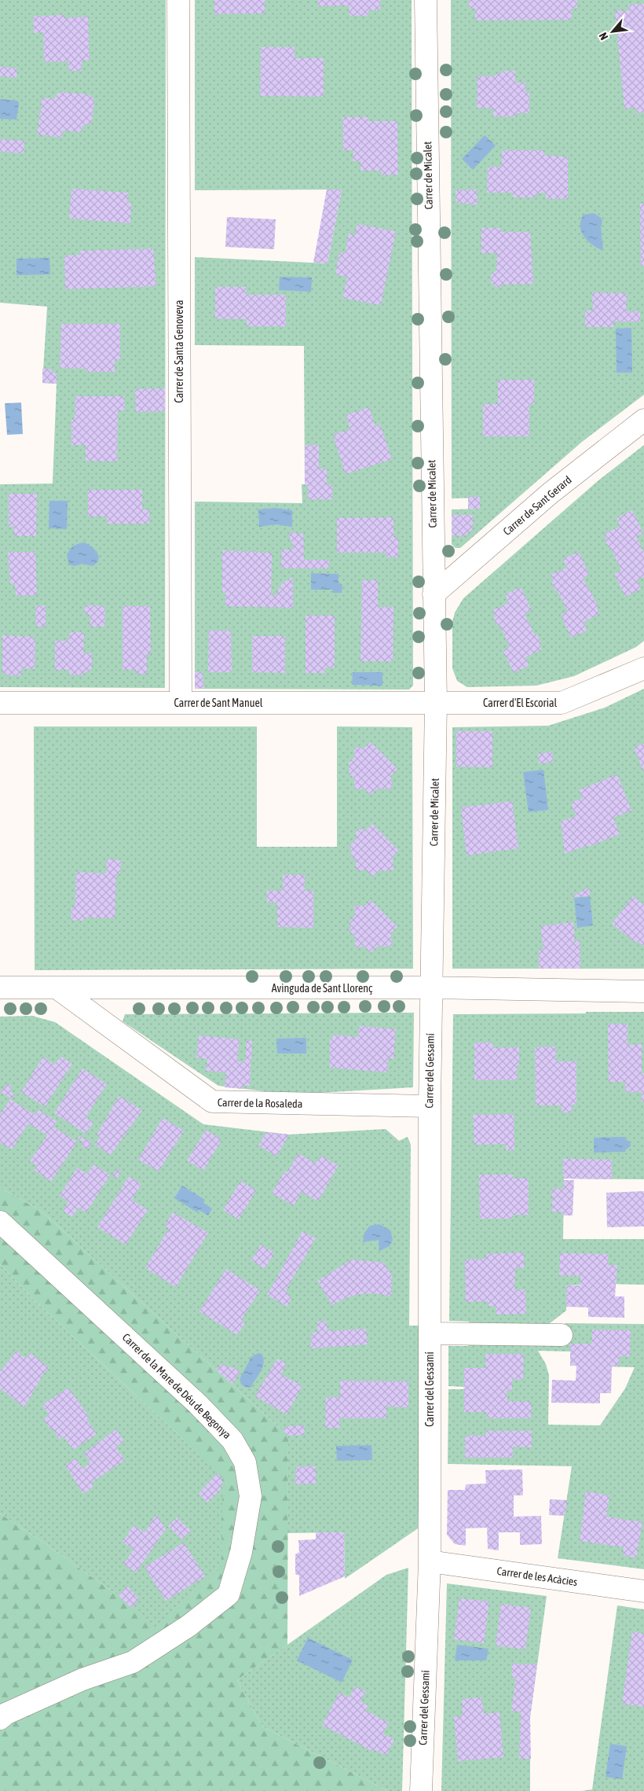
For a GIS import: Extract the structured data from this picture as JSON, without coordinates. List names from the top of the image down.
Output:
{
  "streets": {
    "street": [
      "Carrer de Micalet",
      "Carrer de Santa Genoveva",
      "Carrer de Sant Gerard",
      "Carrer de Sant Manuel",
      "Carrer d'El Escorial",
      "Avinguda de Sant Llorenç",
      "Carrer del Gessamí",
      "Carrer de la Rosaleda",
      "Carrer de la Mare de Déu de Begonya",
      "Carrer de les Acàcies"
    ]
  },
  "crossings": [
    ["Carrer de Micalet", "Carrer de Sant Gerard"],
    ["Carrer de Micalet", "Carrer de Sant Manuel"],
    ["Carrer de Micalet", "Carrer d'El Escorial"],
    ["Carrer de Micalet", "Avinguda de Sant Llorenç"],
    ["Carrer de Micalet", "Carrer del Gessamí"],
    ["Carrer de Santa Genoveva", "Carrer de Sant Manuel"],
    ["Carrer de Sant Manuel", "Carrer d'El Escorial"],
    ["Avinguda de Sant Llorenç", "Carrer del Gessamí"],
    ["Avinguda de Sant Llorenç", "Carrer de la Rosaleda"],
    ["Carrer del Gessamí", "Carrer de la Rosaleda"],
    ["Carrer del Gessamí", "Carrer de les Acàcies"]
  ],
  "north": "bottom left"
}
